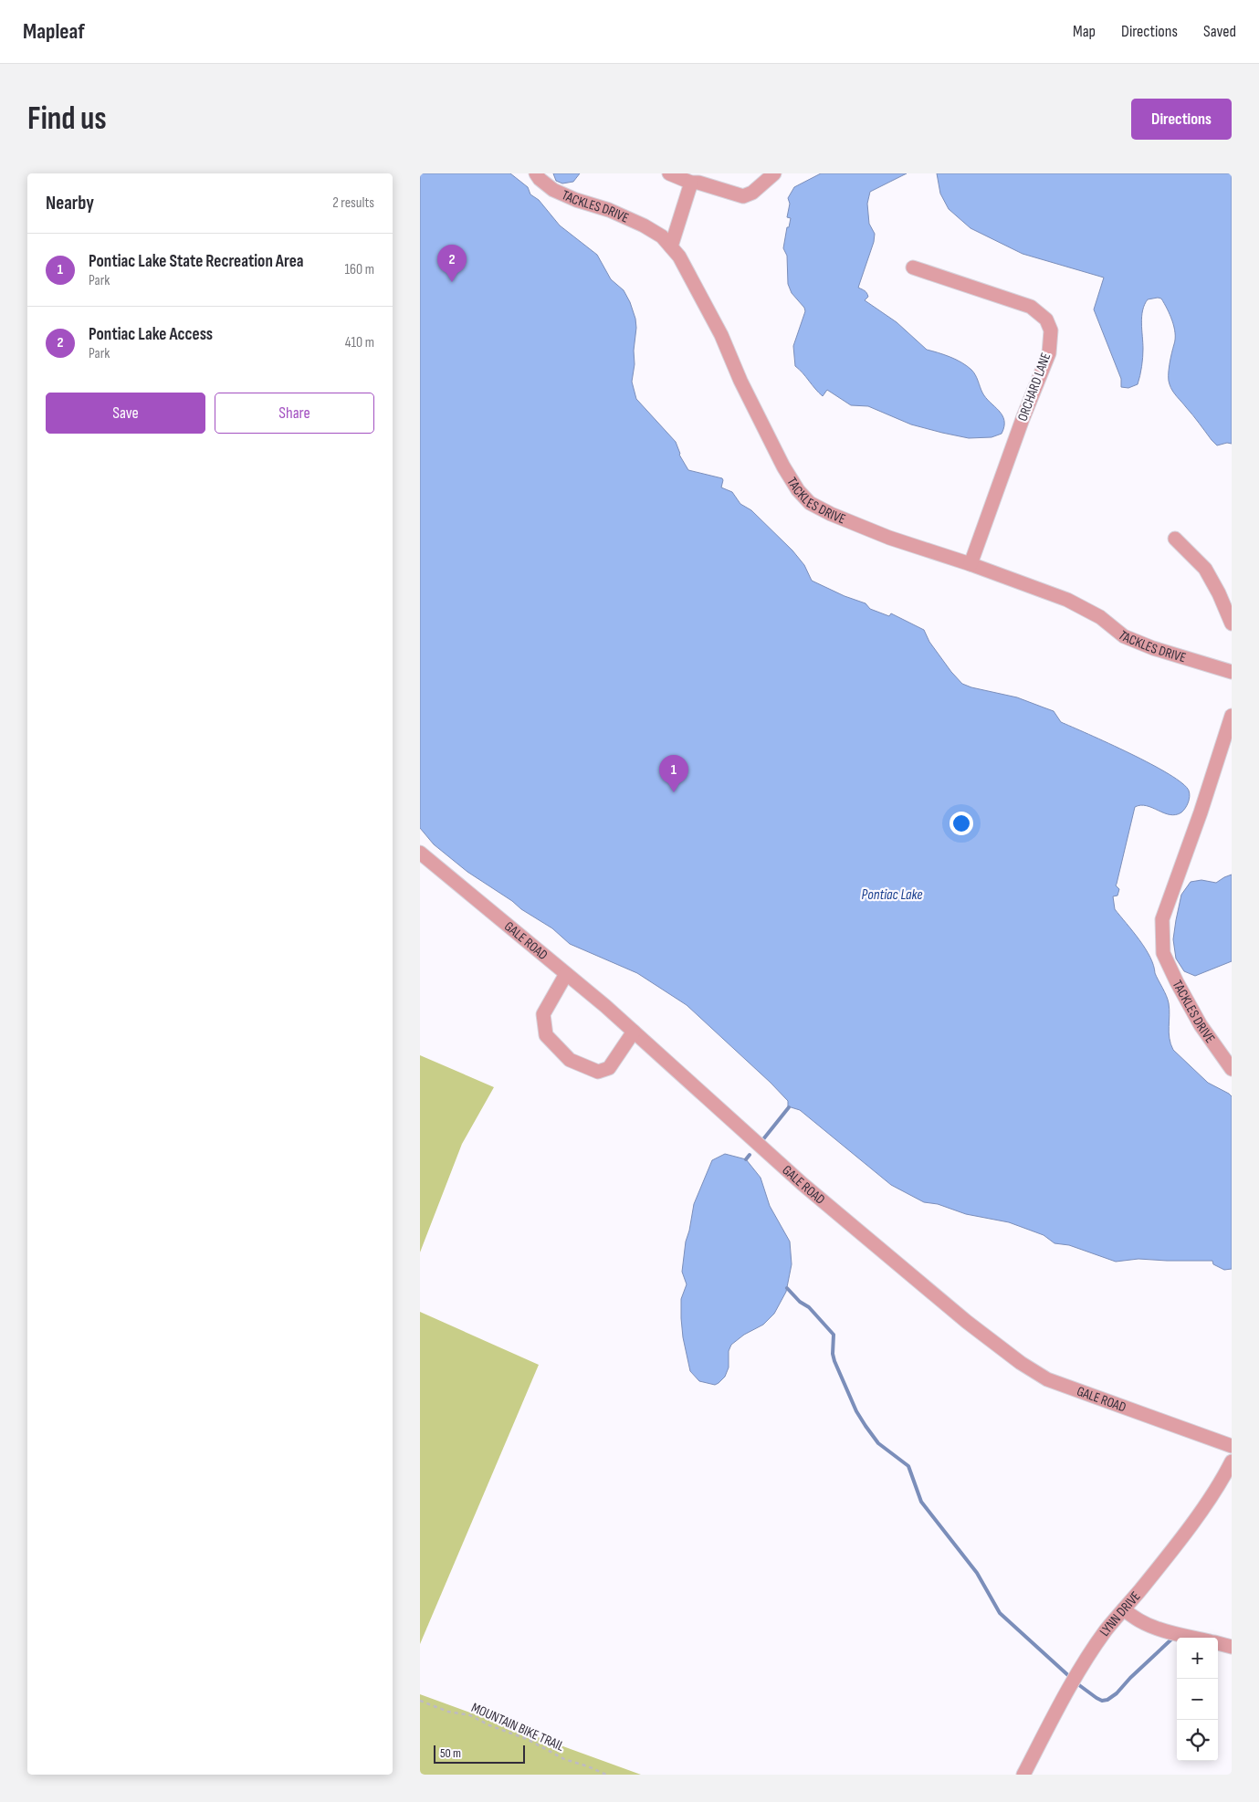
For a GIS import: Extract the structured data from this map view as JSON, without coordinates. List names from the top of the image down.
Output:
{
  "streets": {
    "street": [
      "TACKLES DRIVE",
      "ORCHARD LANE",
      "GALE ROAD",
      "LYNN DRIVE"
    ],
    "path": ["MOUNTAIN BIKE TRAIL"]
  },
  "crossings": [
    ["TACKLES DRIVE", "ORCHARD LANE"]
  ],
  "water": ["Pontiac Lake"],
  "scale_bar": "50 m",
  "page": {
    "header": "Mapleaf",
    "nav": ["Map", "Directions", "Saved"],
    "buttons": [
      "Directions",
      ["Save", "Share"]
    ],
    "title": "Find us",
    "heading": ["Nearby", "2 results"],
    "list": [
      {
        "mark": "1",
        "name": "Pontiac Lake State Recreation Area",
        "note": "Park",
        "value": "160 m"
      },
      {
        "mark": "2",
        "name": "Pontiac Lake Access",
        "note": "Park",
        "value": "410 m"
      }
    ],
    "pins": ["2", "1"],
    "map_buttons": ["+", "−"],
    "scale": "50 m"
  }
}
